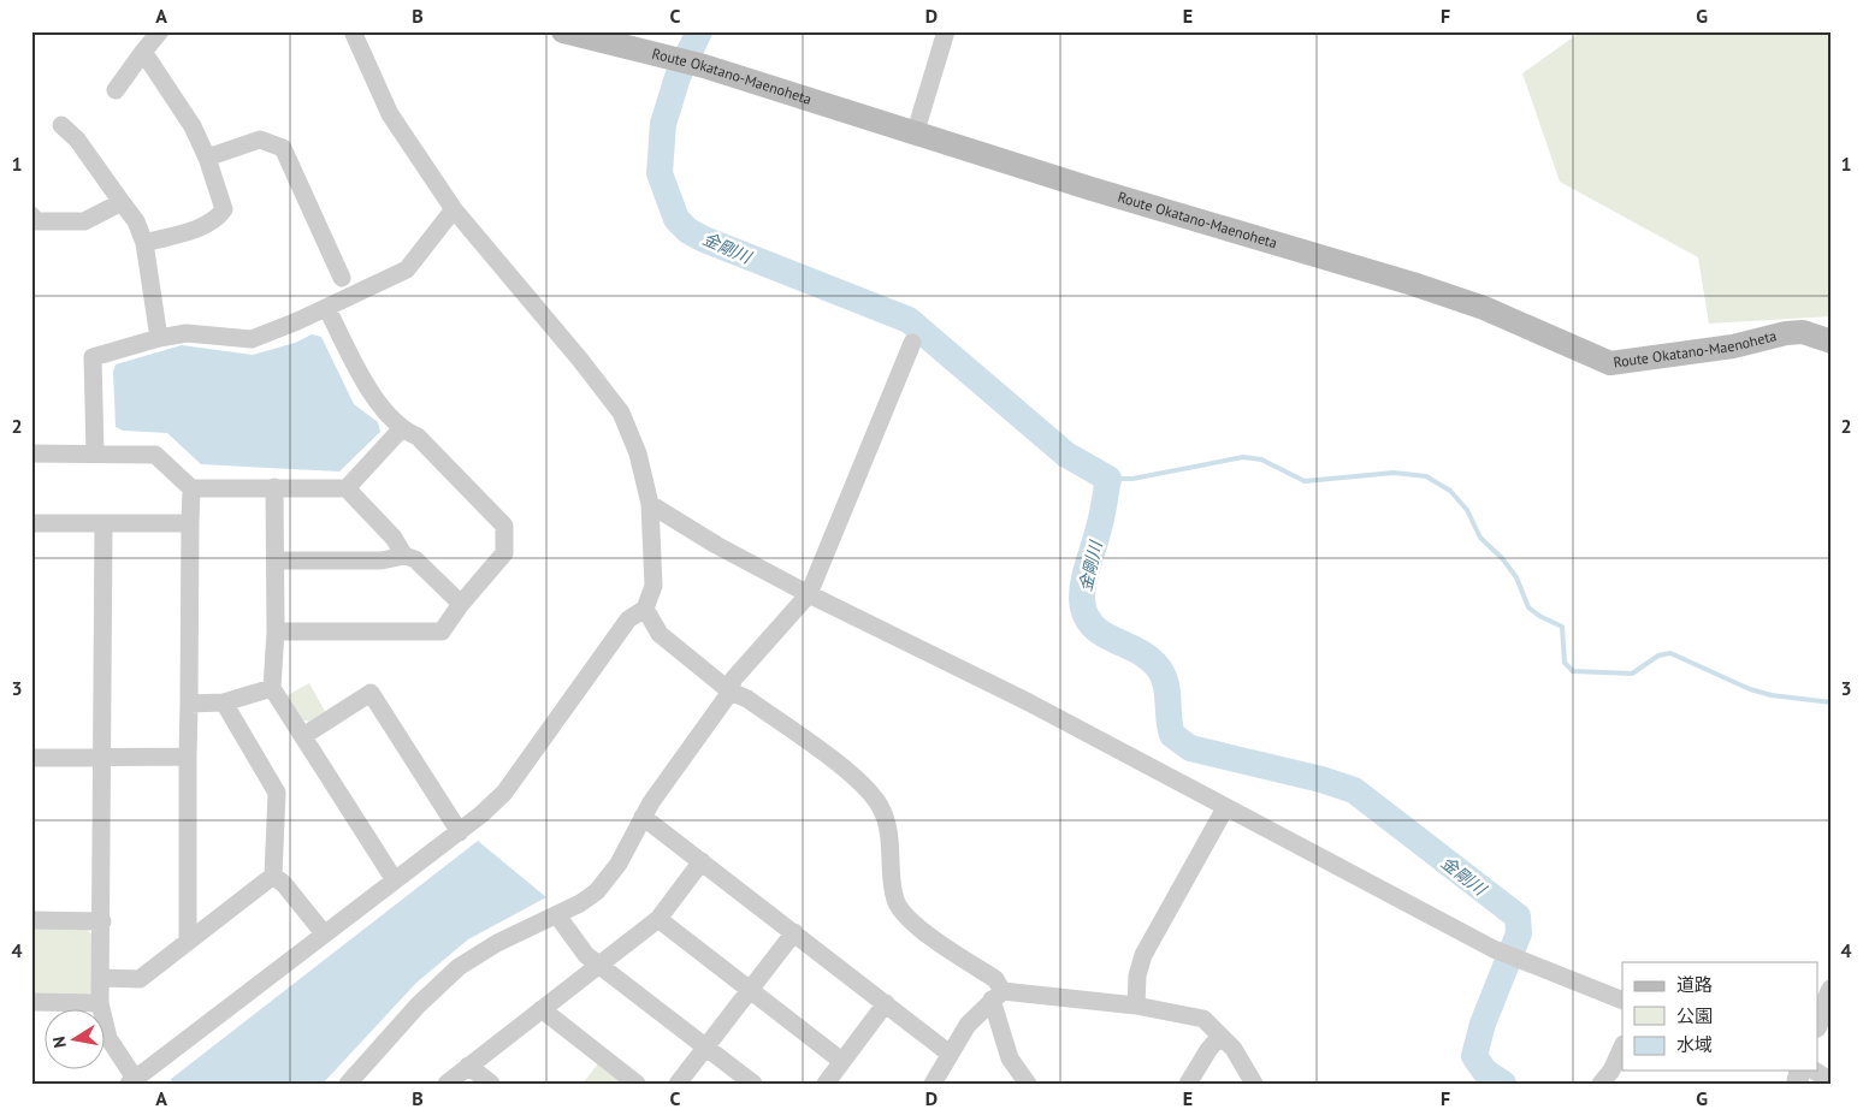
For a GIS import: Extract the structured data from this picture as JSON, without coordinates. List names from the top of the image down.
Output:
{
  "streets": {
    "main road": ["Route Okatano-Maenoheta"]
  },
  "water": ["金剛川"],
  "legend": ["道路", "公園", "水域"],
  "north": "left",
  "grid": {
    "columns": [
      "A",
      "B",
      "C",
      "D",
      "E",
      "F",
      "G"
    ],
    "rows": [
      "1",
      "2",
      "3",
      "4"
    ]
  }
}
